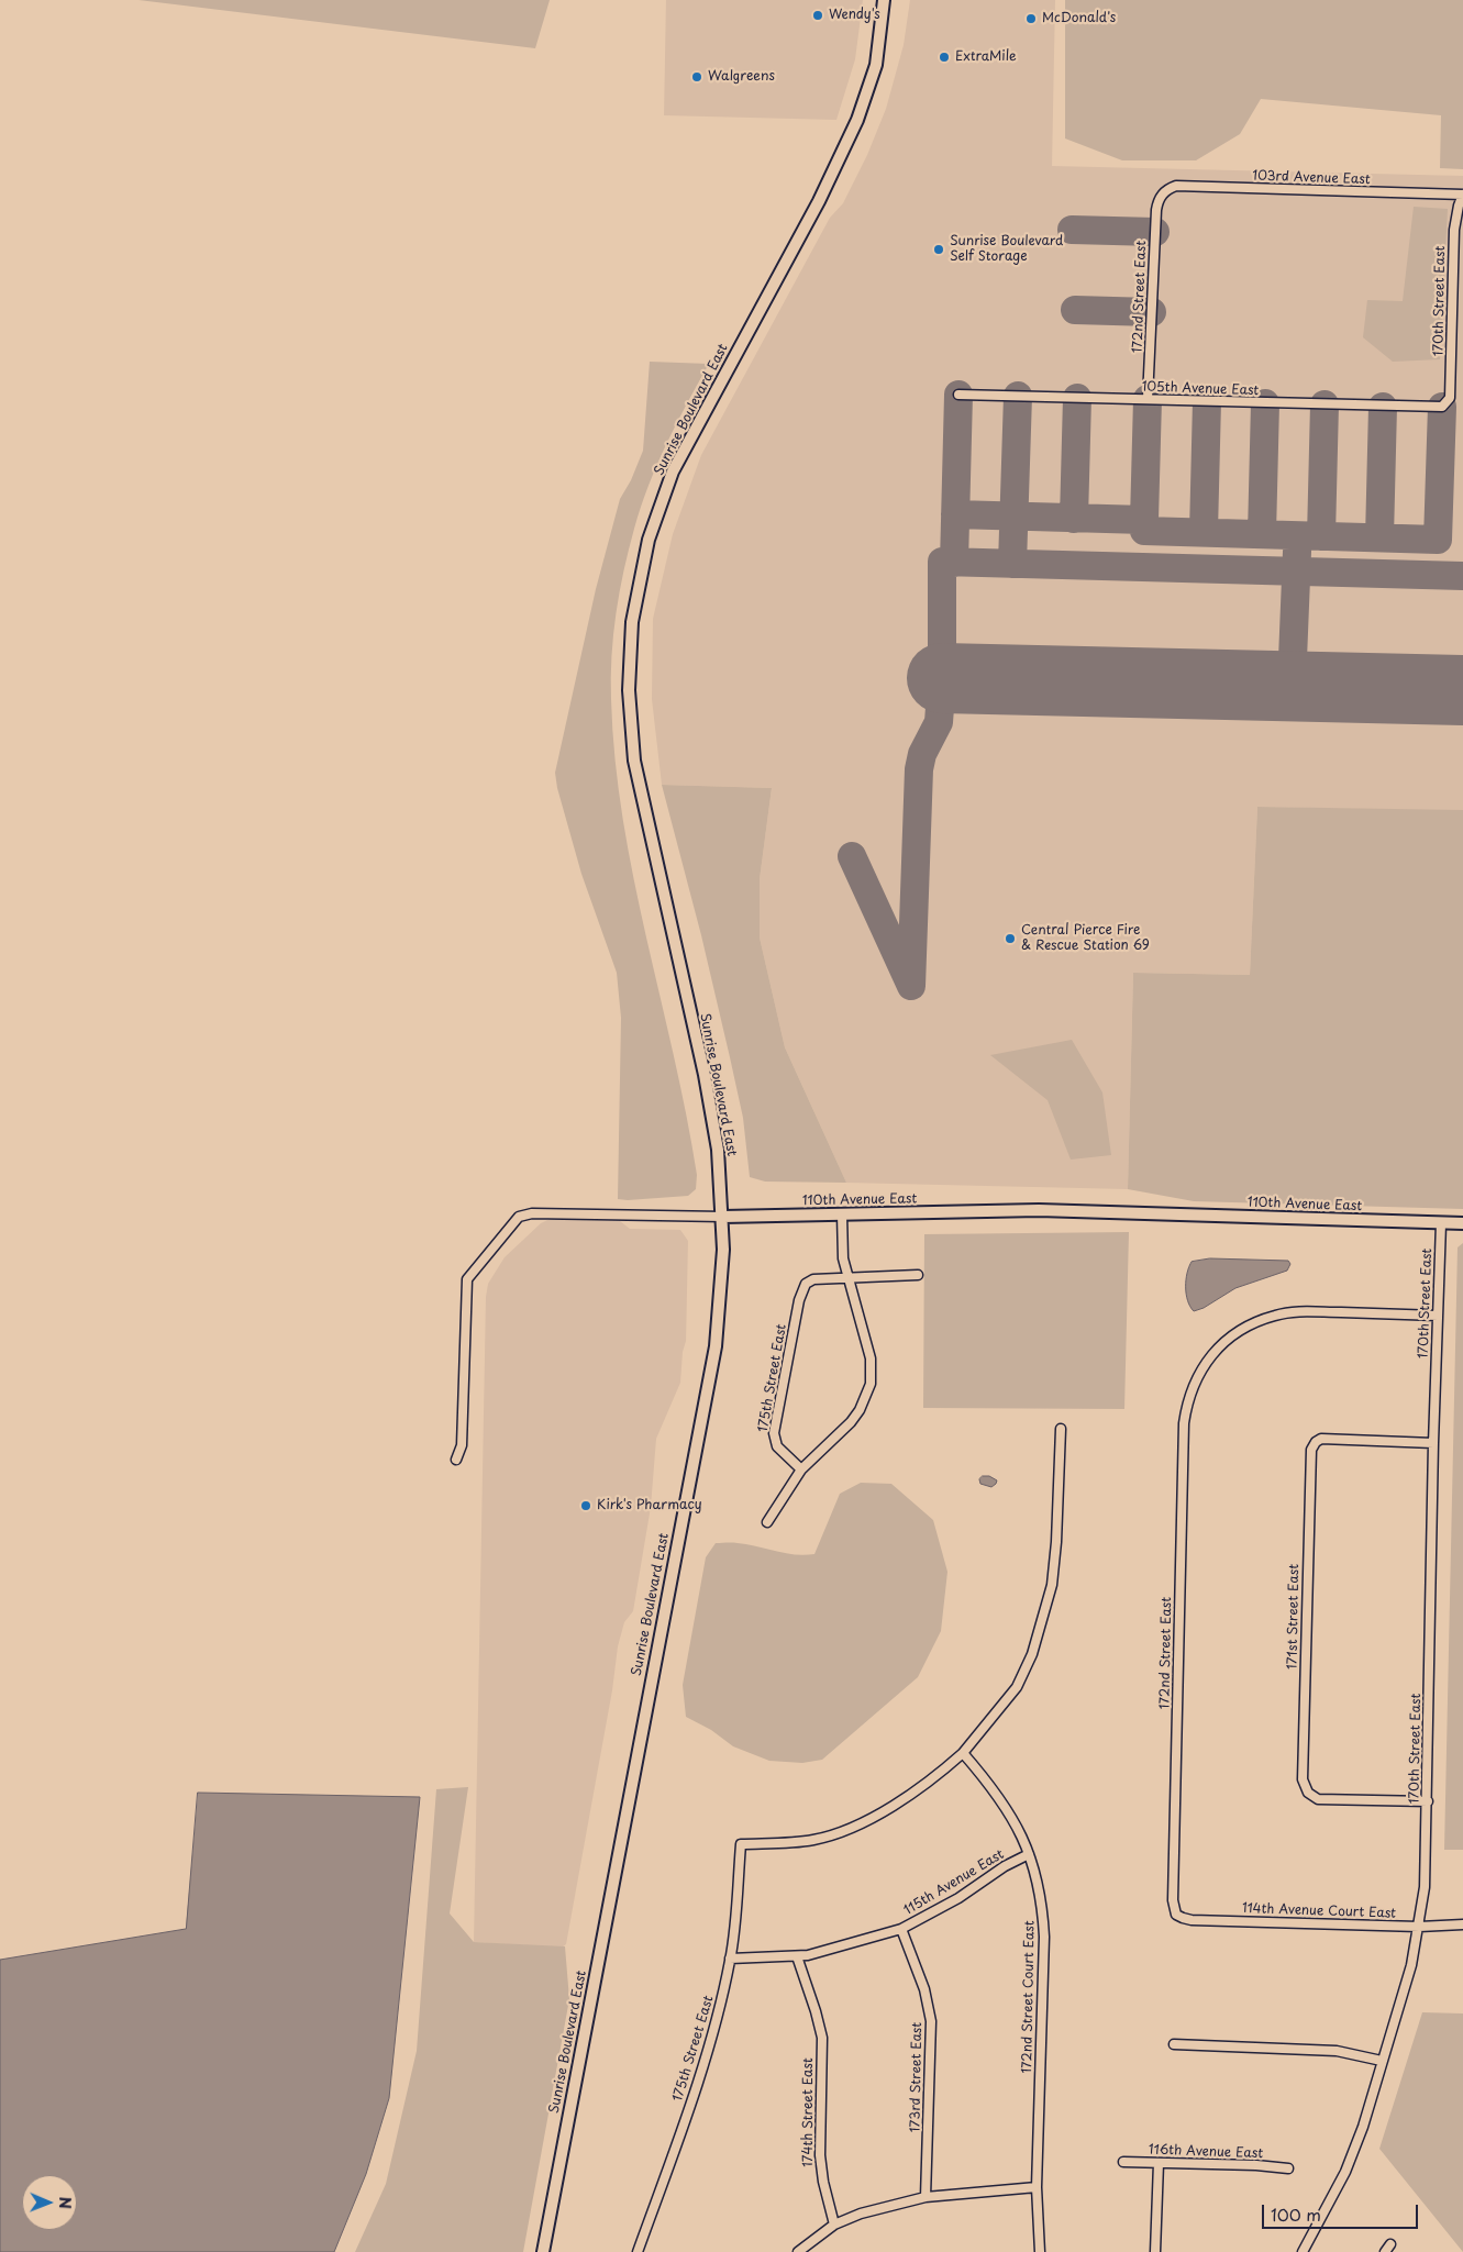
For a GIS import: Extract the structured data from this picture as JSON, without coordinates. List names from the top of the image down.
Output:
{
  "streets": {
    "main road": ["Sunrise Boulevard East", "110th Avenue East"],
    "street": [
      "103rd Avenue East",
      "172nd Street East",
      "170th Street East",
      "105th Avenue East",
      "175th Street East",
      "171st Street East",
      "115th Avenue East",
      "114th Avenue Court East",
      "172nd Street Court East",
      "173rd Street East",
      "174th Street East",
      "116th Avenue East"
    ]
  },
  "crossings": [
    ["103rd Avenue East", "172nd Street East"],
    ["103rd Avenue East", "170th Street East"],
    ["172nd Street East", "170th Street East"],
    ["172nd Street East", "105th Avenue East"],
    ["172nd Street East", "114th Avenue Court East"],
    ["170th Street East", "105th Avenue East"],
    ["170th Street East", "110th Avenue East"],
    ["170th Street East", "171st Street East"],
    ["170th Street East", "114th Avenue Court East"],
    ["Sunrise Boulevard East", "110th Avenue East"],
    ["175th Street East", "115th Avenue East"],
    ["175th Street East", "172nd Street Court East"],
    ["115th Avenue East", "172nd Street Court East"],
    ["115th Avenue East", "173rd Street East"],
    ["115th Avenue East", "174th Street East"]
  ],
  "places": [
    "Wendy's",
    "McDonald's",
    "ExtraMile",
    "Walgreens",
    "Sunrise Boulevard Self Storage",
    "Central Pierce Fire & Rescue Station 69",
    "Kirk's Pharmacy"
  ],
  "scale_bar": "100 m",
  "north": "right"
}
